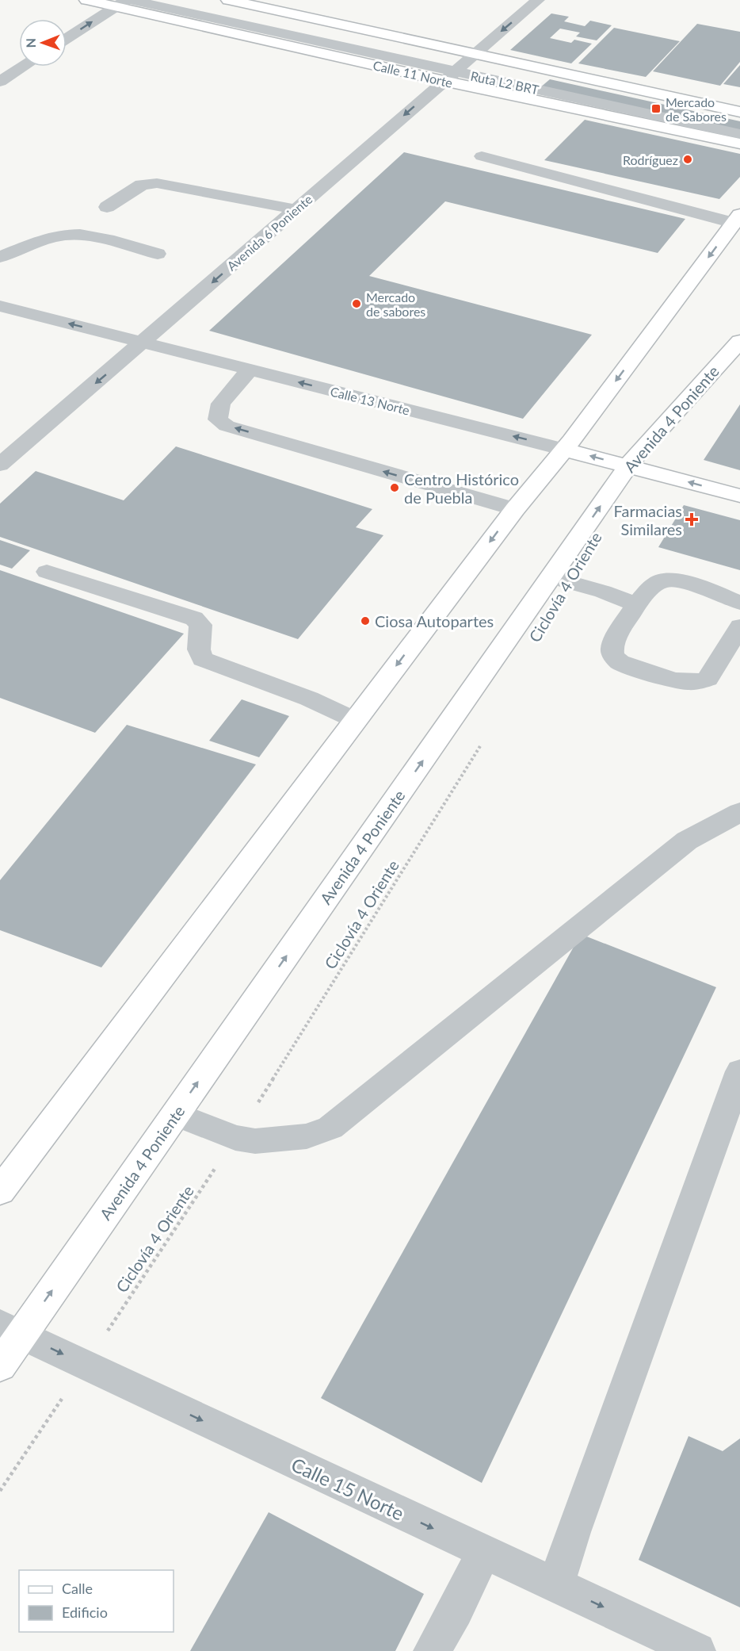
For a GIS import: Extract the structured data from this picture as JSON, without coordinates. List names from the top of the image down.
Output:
{
  "streets": {
    "main road": ["Calle 11 Norte", "Calle 13 Norte", "Avenida 4 Poniente"],
    "street": ["Ruta L2 BRT", "Avenida 6 Poniente", "Calle 15 Norte"],
    "path": ["Ciclovía 4 Oriente"]
  },
  "crossings": [
    ["Calle 11 Norte", "Ruta L2 BRT"],
    ["Calle 11 Norte", "Avenida 6 Poniente"],
    ["Ruta L2 BRT", "Avenida 6 Poniente"],
    ["Avenida 6 Poniente", "Calle 13 Norte"],
    ["Calle 13 Norte", "Avenida 4 Poniente"],
    ["Avenida 4 Poniente", "Calle 15 Norte"],
    ["Ciclovía 4 Oriente", "Calle 15 Norte"]
  ],
  "one_way": ["Avenida 6 Poniente", "Calle 15 Norte"],
  "places": {
    "transit": ["Mercado de Sabores"],
    "other": [
      "Rodríguez",
      "Mercado de sabores",
      "Centro Histórico de Puebla",
      "Ciosa Autopartes"
    ],
    "health": ["Farmacias Similares"]
  },
  "legend": ["Calle", "Edificio"],
  "north": "left"
}
